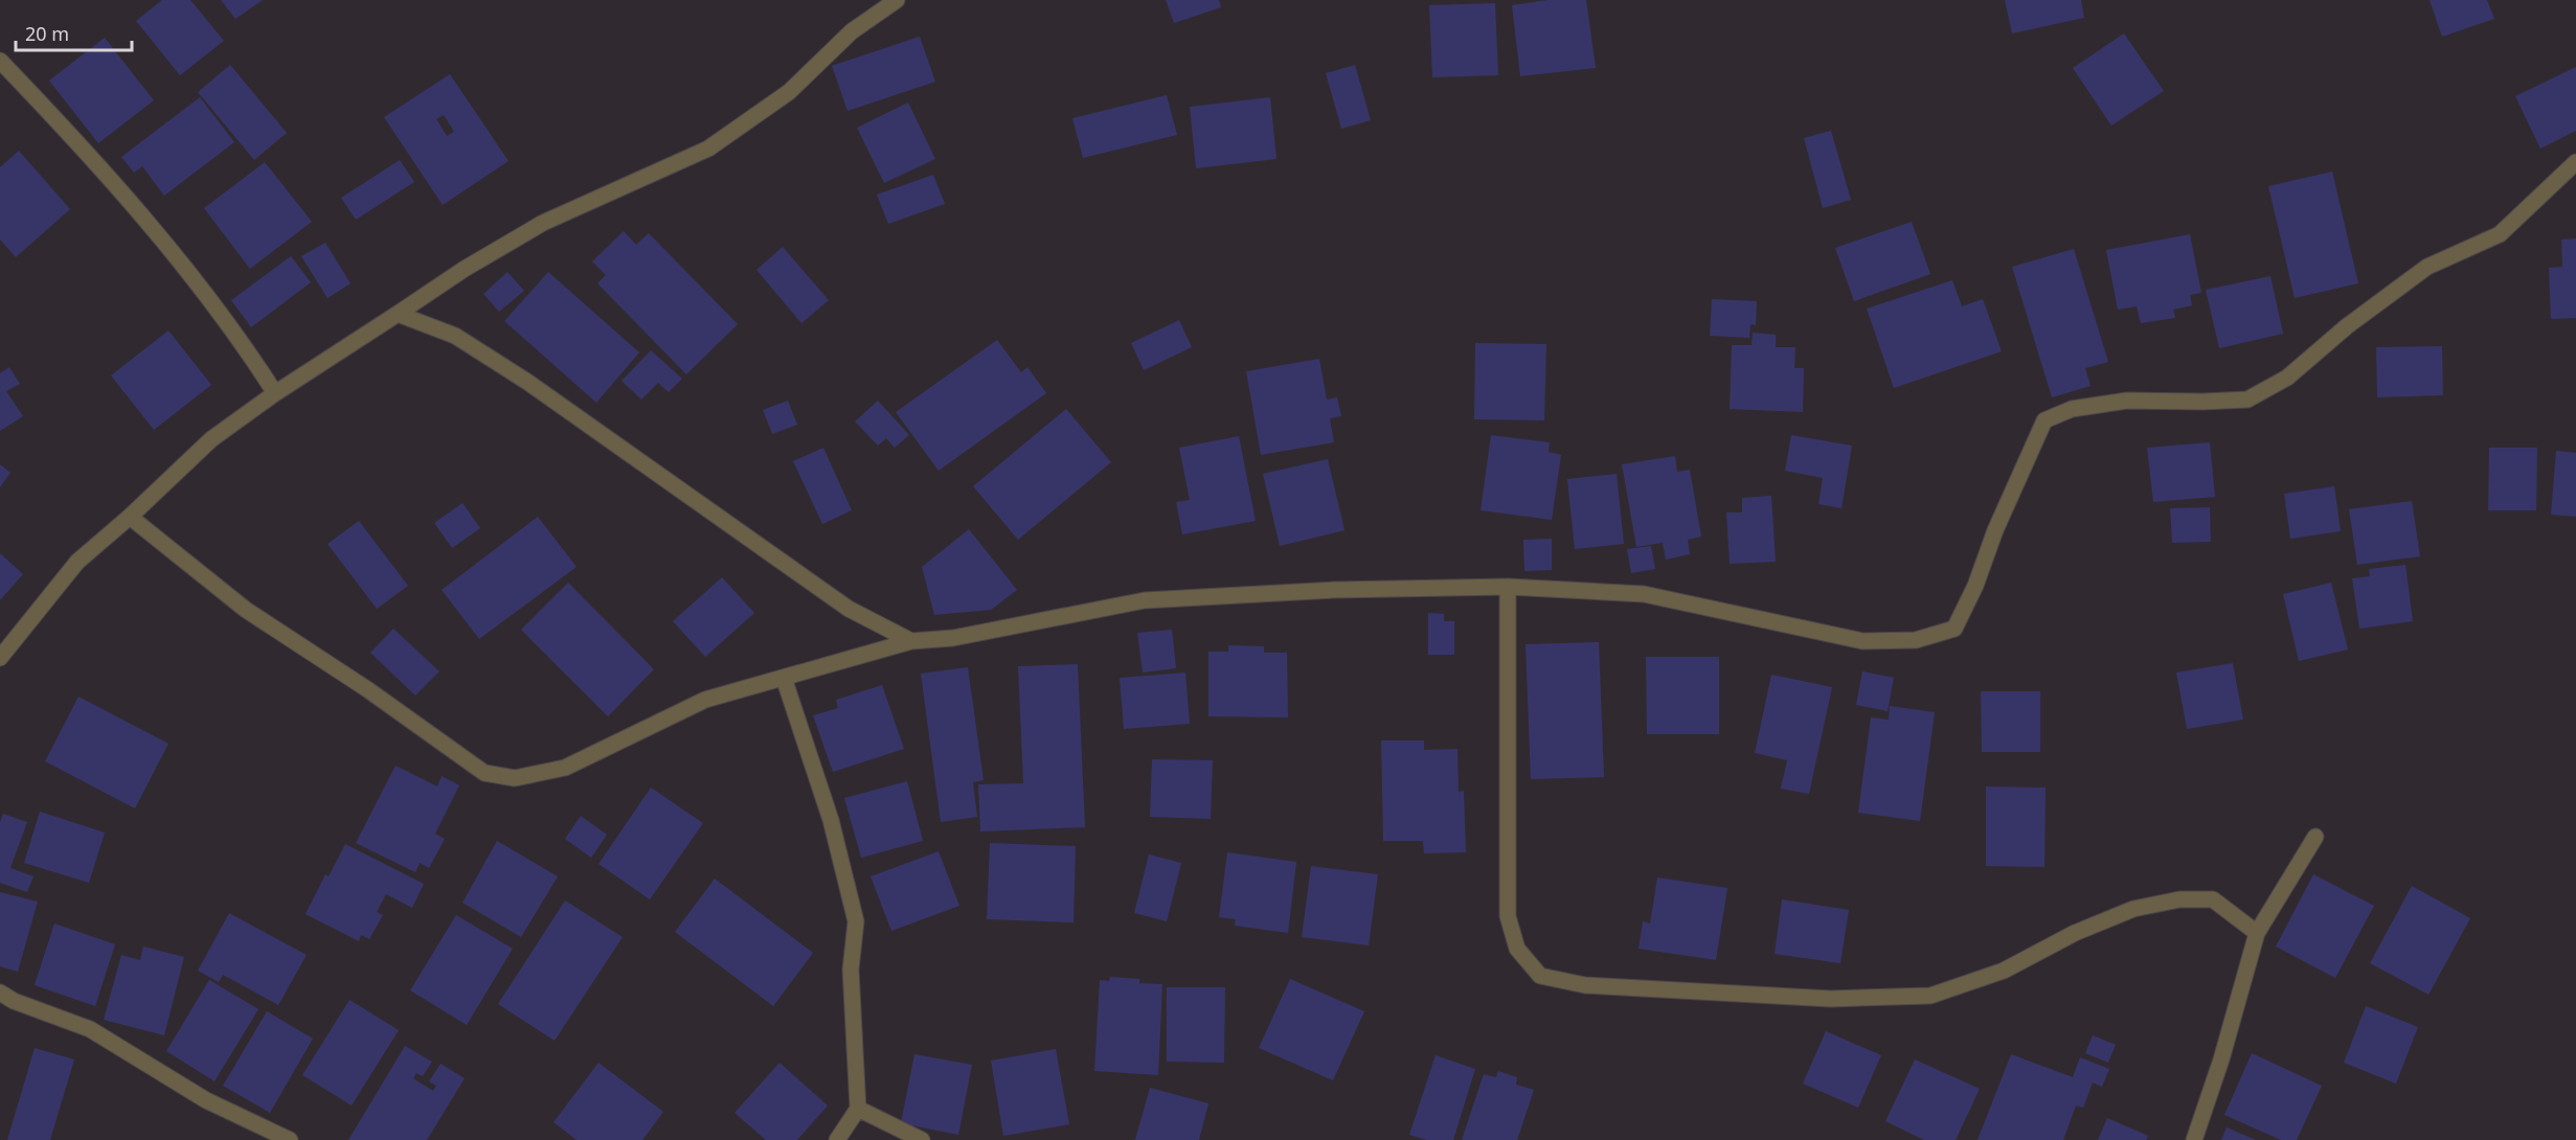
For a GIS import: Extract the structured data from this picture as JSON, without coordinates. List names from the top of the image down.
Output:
{
  "scale_bar": "20 m"
}
